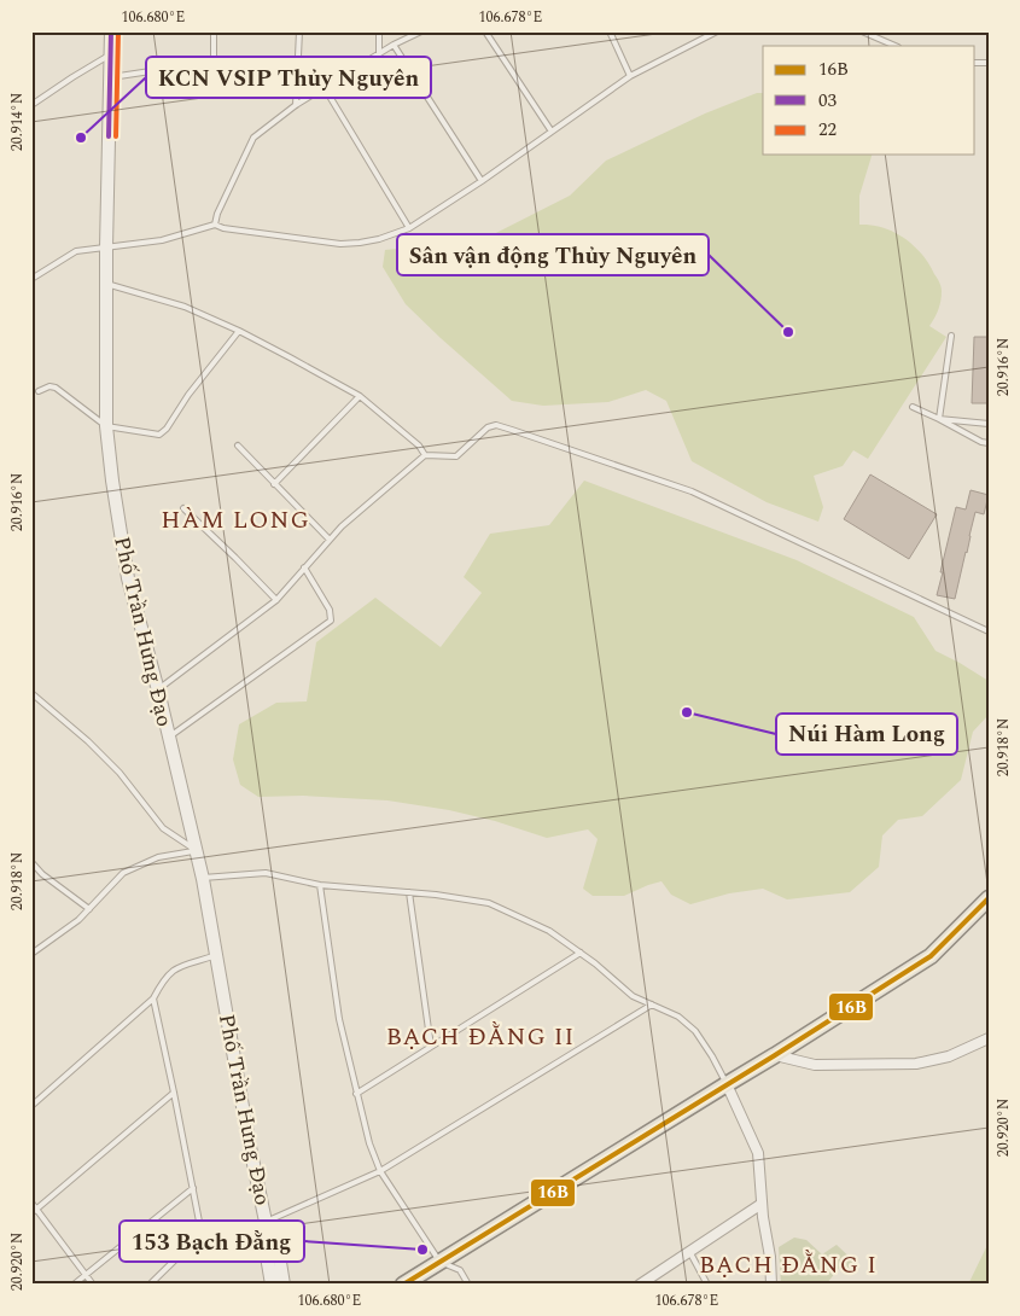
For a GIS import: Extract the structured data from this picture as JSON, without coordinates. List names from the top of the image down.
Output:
{
  "streets": {
    "street": ["Phố Trần Hưng Đạo"]
  },
  "districts": ["HÀM LONG", "BẠCH ĐẰNG II", "BẠCH ĐẰNG I"],
  "places": [
    "KCN VSIP Thủy Nguyên",
    "Sân vận động Thủy Nguyên",
    "Núi Hàm Long",
    "153 Bạch Đằng"
  ],
  "lines": ["transit line 03", "transit line 22", "transit line 16B"],
  "legend": ["16B", "03", "22"],
  "coordinates": [
    "106.680°E",
    "106.678°E",
    "20.914°N",
    "20.916°N",
    "20.918°N",
    "20.920°N"
  ]
}
